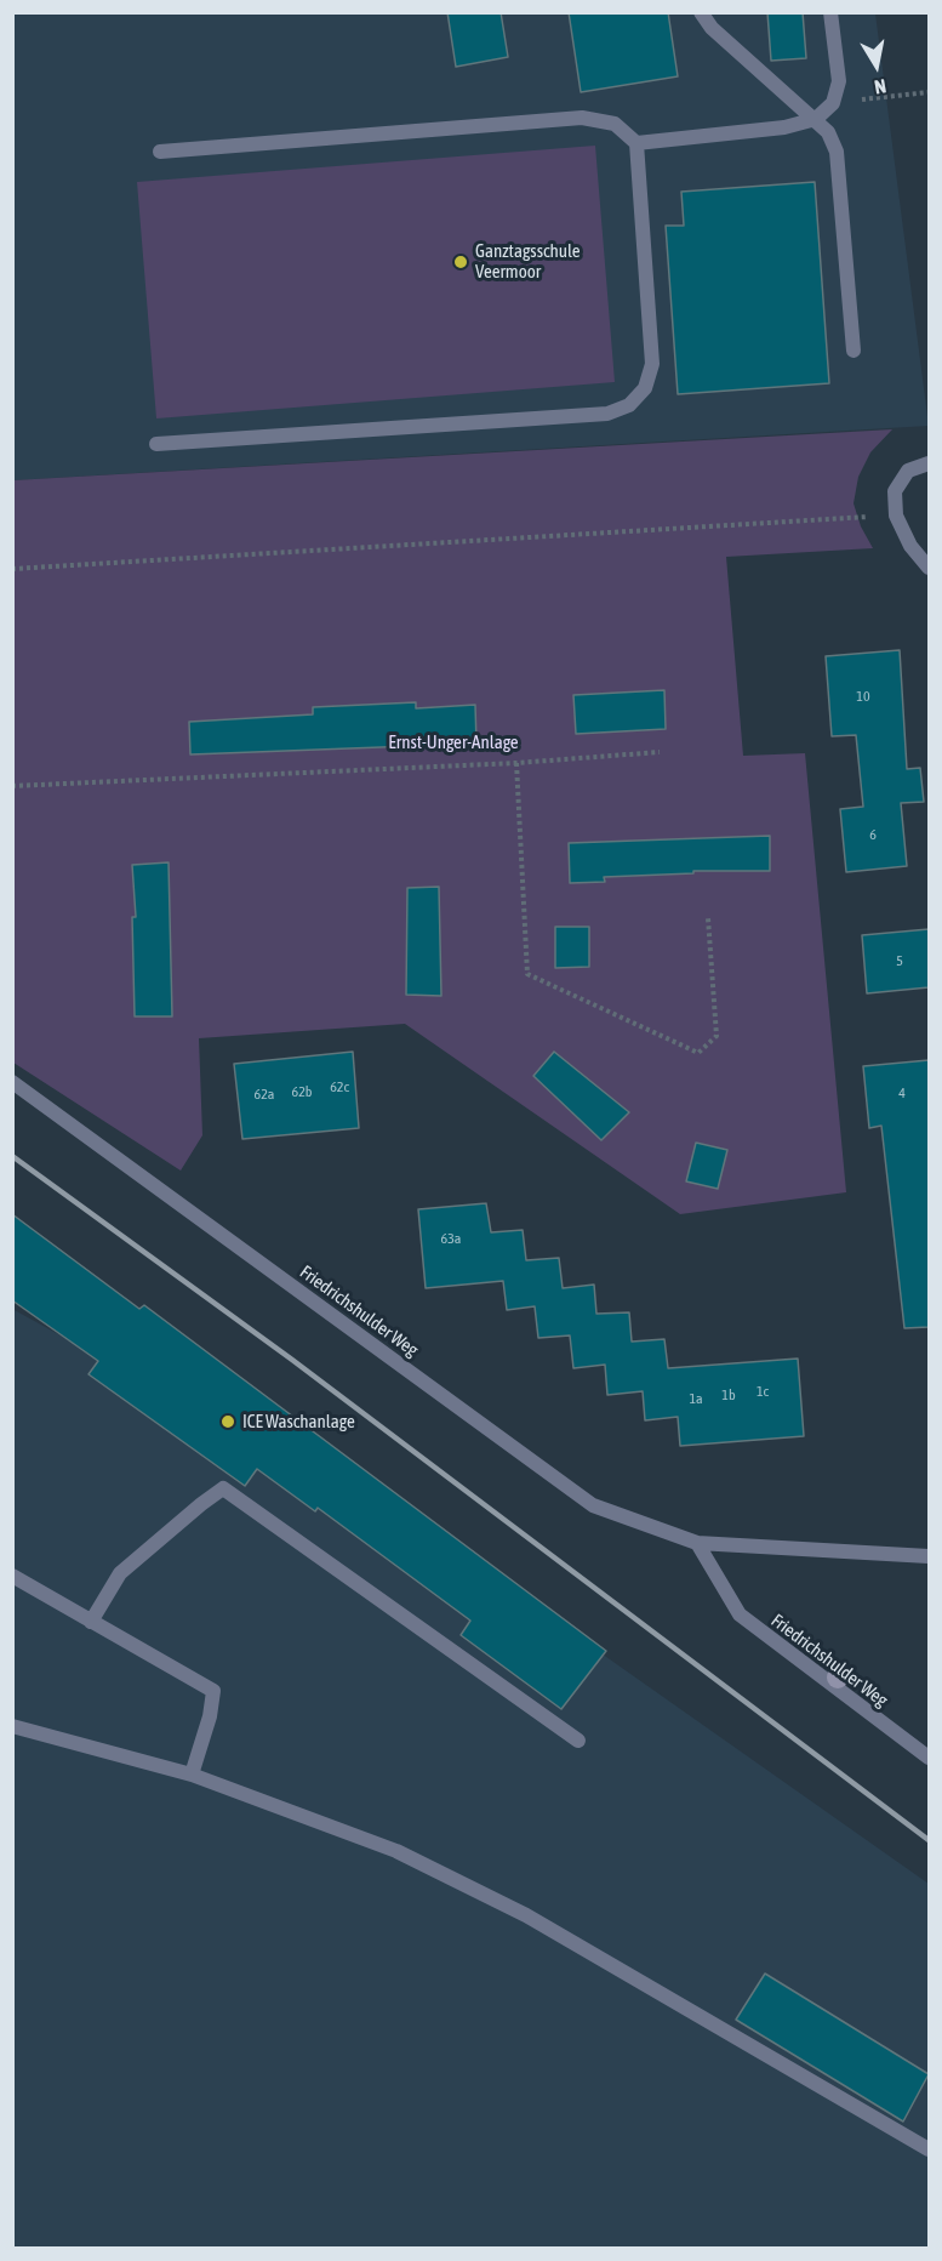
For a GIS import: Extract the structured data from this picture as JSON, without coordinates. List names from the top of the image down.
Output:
{
  "streets": {
    "street": ["Friedrichshulder Weg"]
  },
  "parks": ["Ernst-Unger-Anlage"],
  "places": ["Ganztagsschule Veermoor", "ICE Waschanlage"],
  "house_numbers": [
    "10",
    "6",
    "5",
    "62c",
    "62b",
    "4",
    "62a",
    "63a",
    "1c",
    "1b",
    "1a"
  ],
  "north": "bottom"
}
